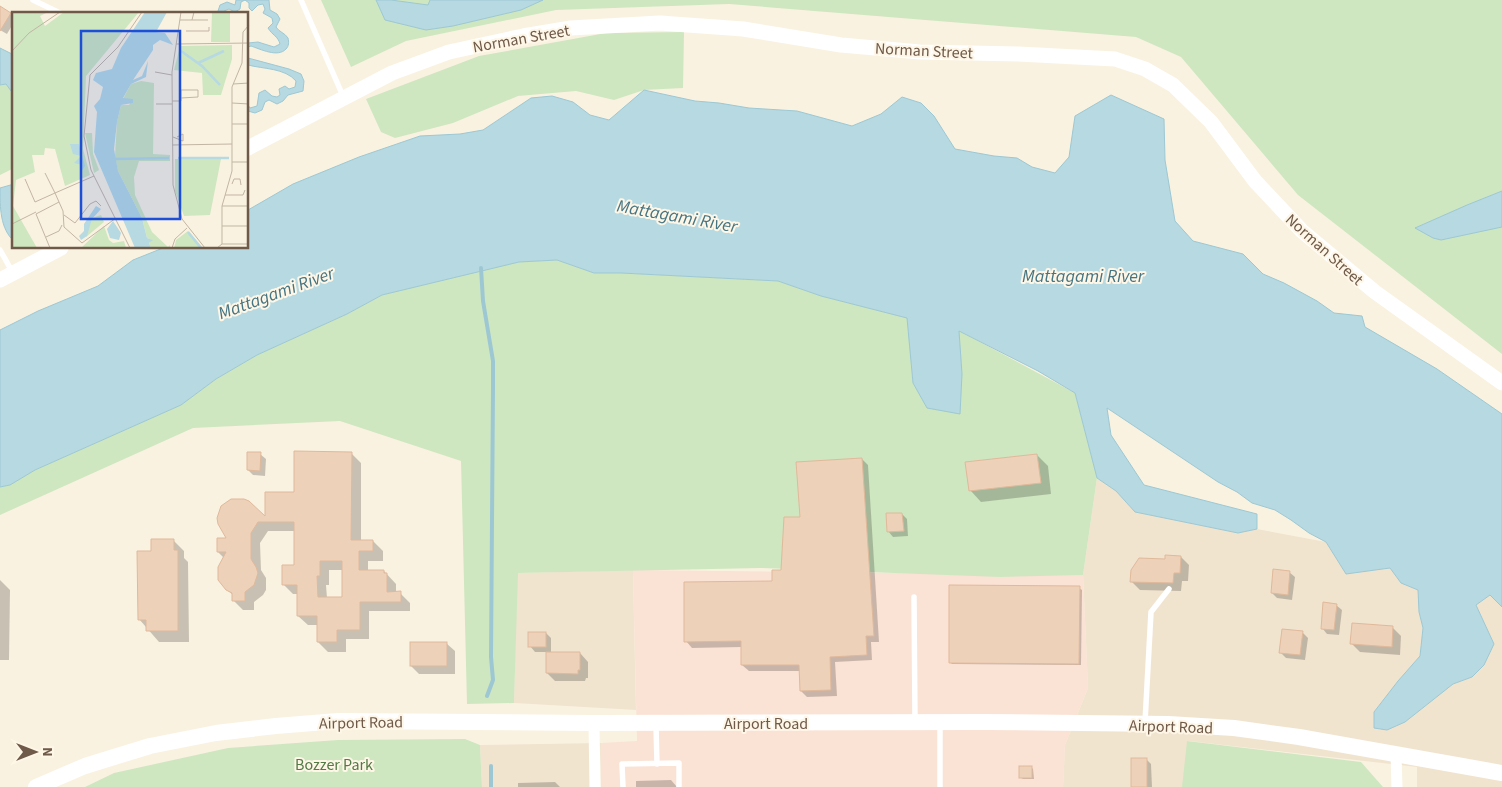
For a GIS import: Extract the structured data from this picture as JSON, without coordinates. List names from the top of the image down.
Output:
{
  "streets": {
    "main road": ["Airport Road"],
    "street": ["Norman Street"]
  },
  "water": ["Mattagami River"],
  "parks": ["Bozzer Park"],
  "north": "right"
}
